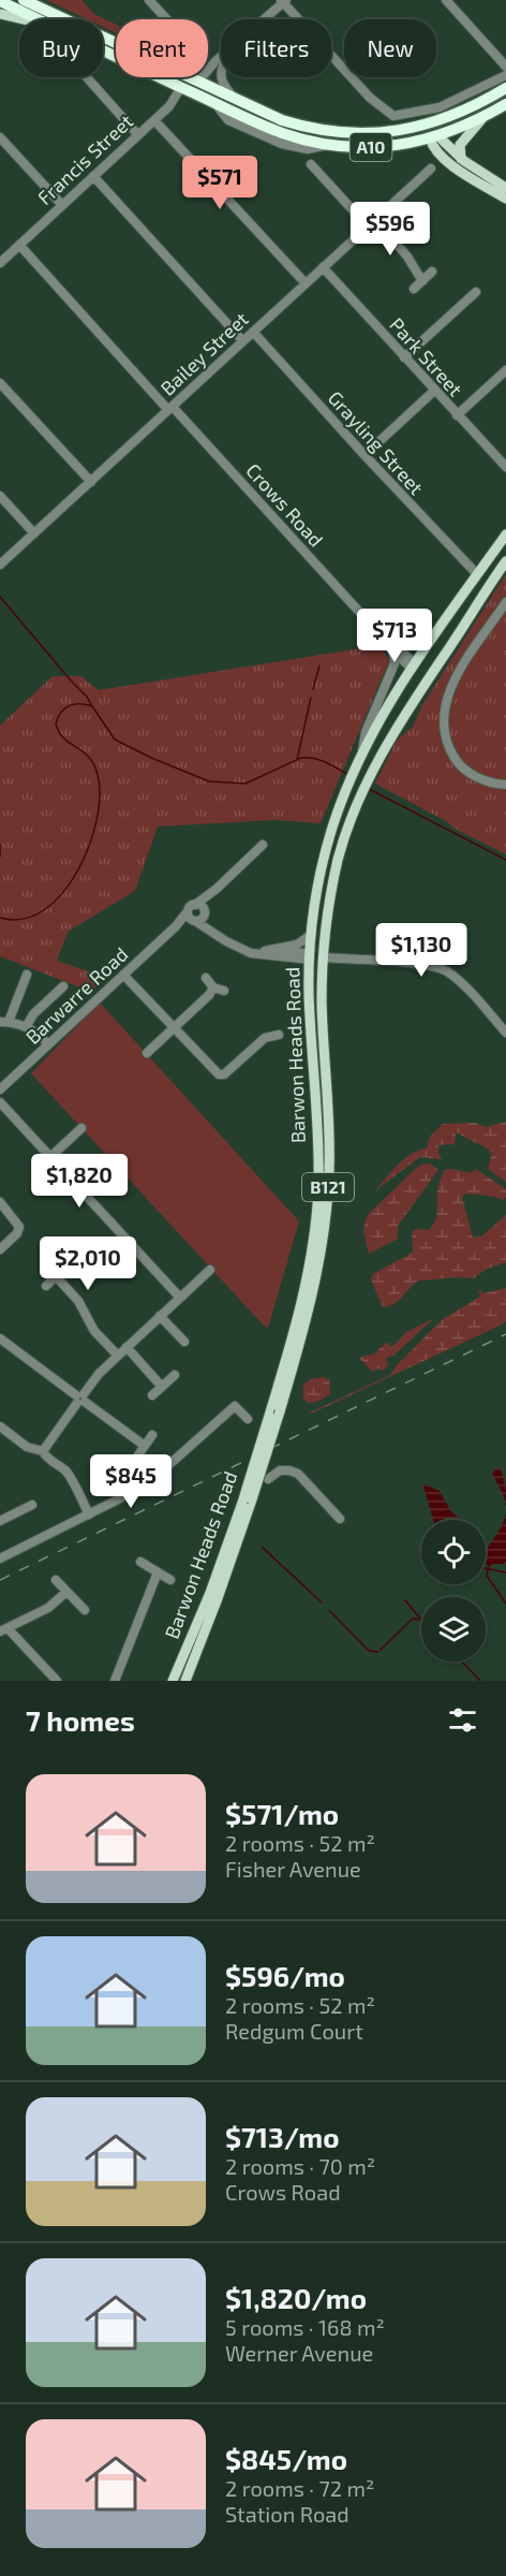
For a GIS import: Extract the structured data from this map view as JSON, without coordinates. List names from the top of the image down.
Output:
{
  "streets": {
    "highway": ["A10"],
    "main road": ["Barwon Heads Road", "B121"],
    "street": [
      "Francis Street",
      "Bailey Street",
      "Park Street",
      "Grayling Street",
      "Crows Road",
      "Barwarre Road"
    ]
  },
  "crossings": [
    ["A10", "Francis Street"],
    ["Francis Street", "Crows Road"],
    ["Bailey Street", "Park Street"],
    ["Bailey Street", "Grayling Street"],
    ["Bailey Street", "Crows Road"],
    ["Grayling Street", "Barwon Heads Road"],
    ["Crows Road", "Barwon Heads Road"]
  ],
  "page": {
    "chip": [
      "Buy",
      "Rent",
      "Filters",
      "New"
    ],
    "price": [
      "$571",
      "$596",
      "$713",
      "$1,130",
      "$1,820",
      "$2,010",
      "$845"
    ],
    "heading": "7 homes",
    "list": [
      {
        "name": "$571/mo",
        "note": "2 rooms · 52 m² · Fisher Avenue"
      },
      {
        "name": "$596/mo",
        "note": "2 rooms · 52 m² · Redgum Court"
      },
      {
        "name": "$713/mo",
        "note": "2 rooms · 70 m² · Crows Road"
      },
      {
        "name": "$1,820/mo",
        "note": "5 rooms · 168 m² · Werner Avenue"
      },
      {
        "name": "$845/mo",
        "note": "2 rooms · 72 m² · Station Road"
      }
    ]
  }
}
